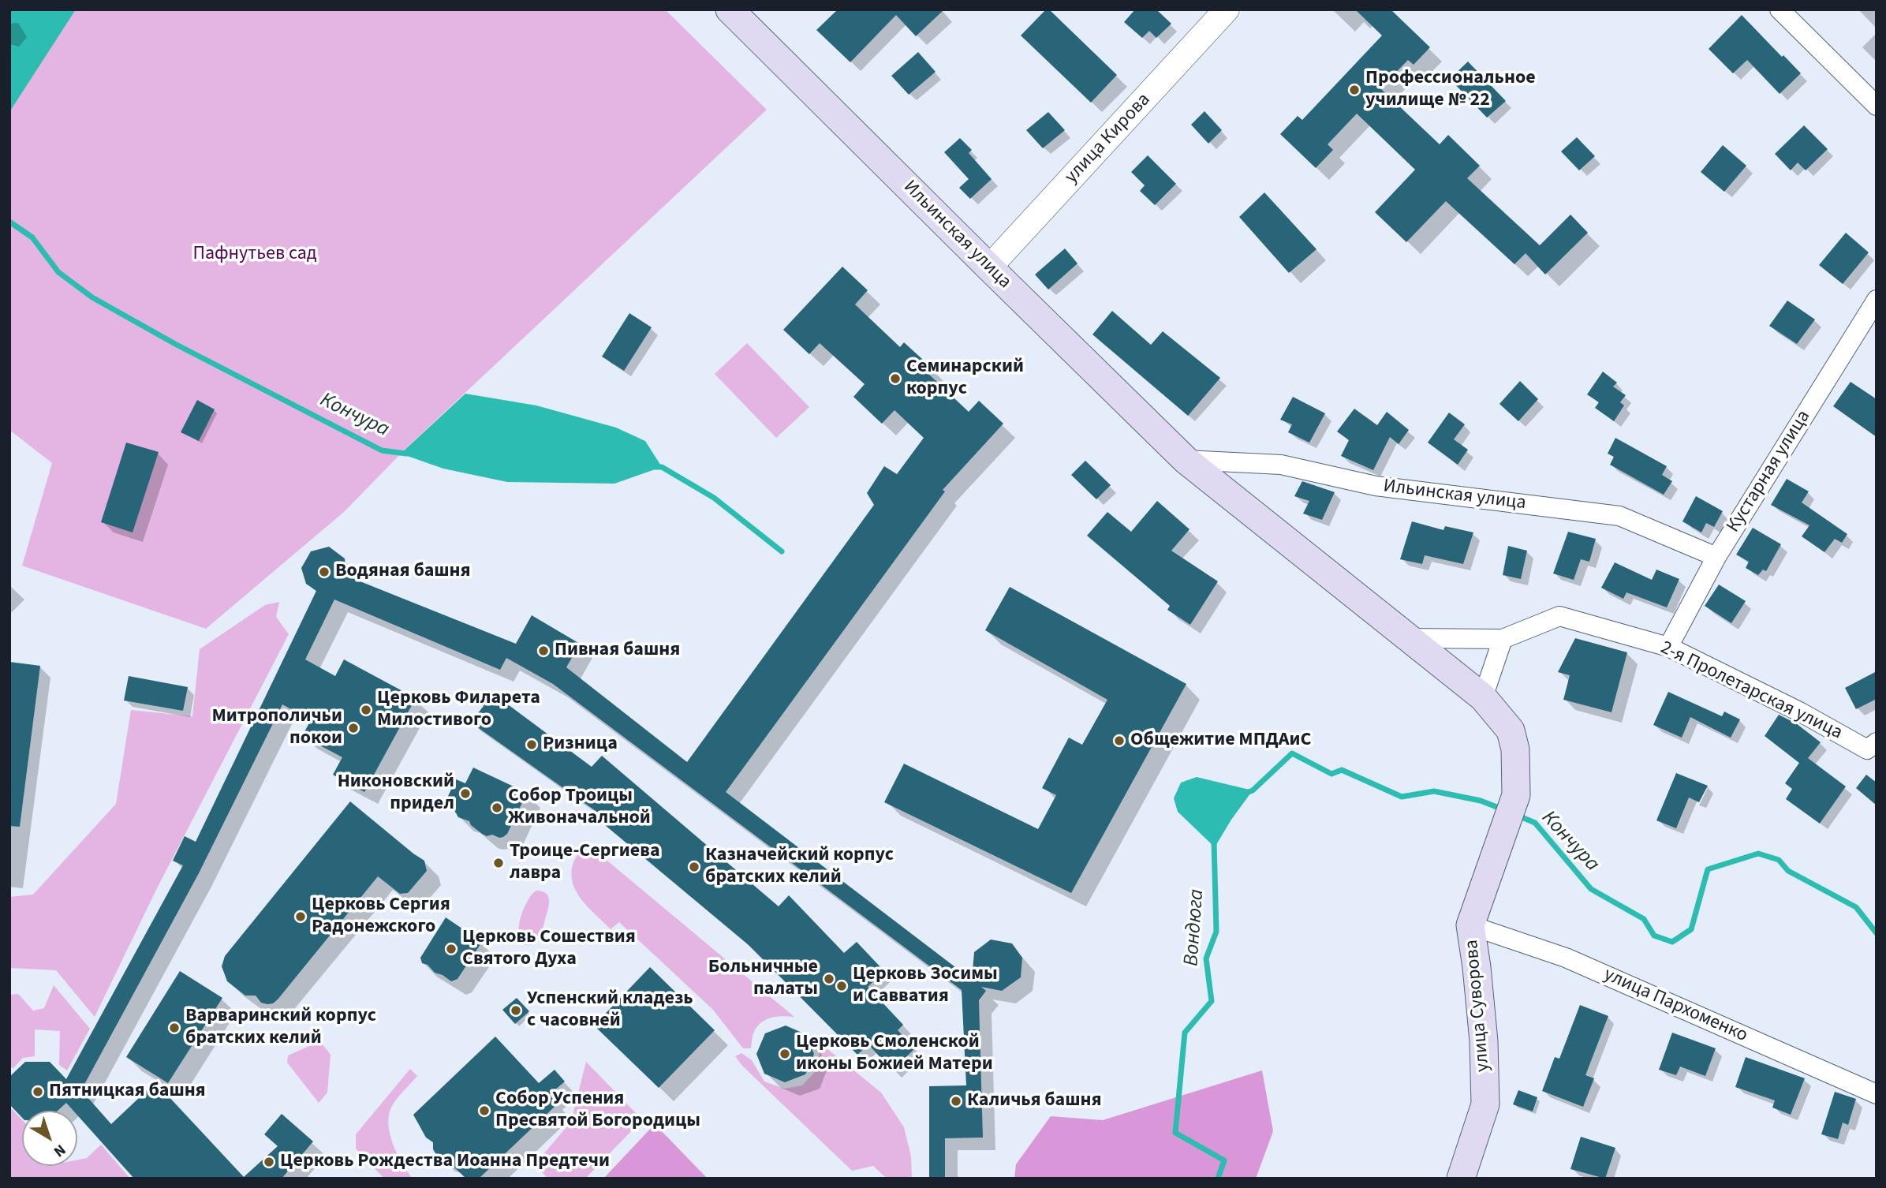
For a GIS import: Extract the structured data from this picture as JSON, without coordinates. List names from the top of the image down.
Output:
{
  "streets": {
    "main road": ["Ильинская улица", "улица Суворова"],
    "street": [
      "улица Кирова",
      "Кустарная улица",
      "2-я Пролетарская улица",
      "улица Пархоменко"
    ]
  },
  "crossings": [
    ["улица Кирова", "Ильинская улица"],
    ["Ильинская улица", "Кустарная улица"],
    ["Ильинская улица", "2-я Пролетарская улица"],
    ["Ильинская улица", "улица Суворова"],
    ["Кустарная улица", "2-я Пролетарская улица"],
    ["улица Суворова", "улица Пархоменко"]
  ],
  "water": ["Кончура", "Вондюга"],
  "parks": ["Пафнутьев сад"],
  "places": [
    "Профессиональное училище № 22",
    "Семинарский корпус",
    "Водяная башня",
    "Пивная башня",
    "Церковь Филарета Милостивого",
    "Митрополичьи покои",
    "Общежитие МПДАиС",
    "Ризница",
    "Никоновский придел",
    "Собор Троицы Живоначальной",
    "Троице-Сергиева лавра",
    "Казначейский корпус братских келий",
    "Церковь Сергия Радонежского",
    "Церковь Сошествия Святого Духа",
    "Больничные палаты",
    "Церковь Зосимы и Савватия",
    "Успенский кладезь с часовней",
    "Варваринский корпус братских келий",
    "Церковь Смоленской иконы Божией Матери",
    "Пятницкая башня",
    "Каличья башня",
    "Собор Успения Пресвятой Богородицы",
    "Церковь Рождества Иоанна Предтечи"
  ],
  "north": "bottom right"
}
